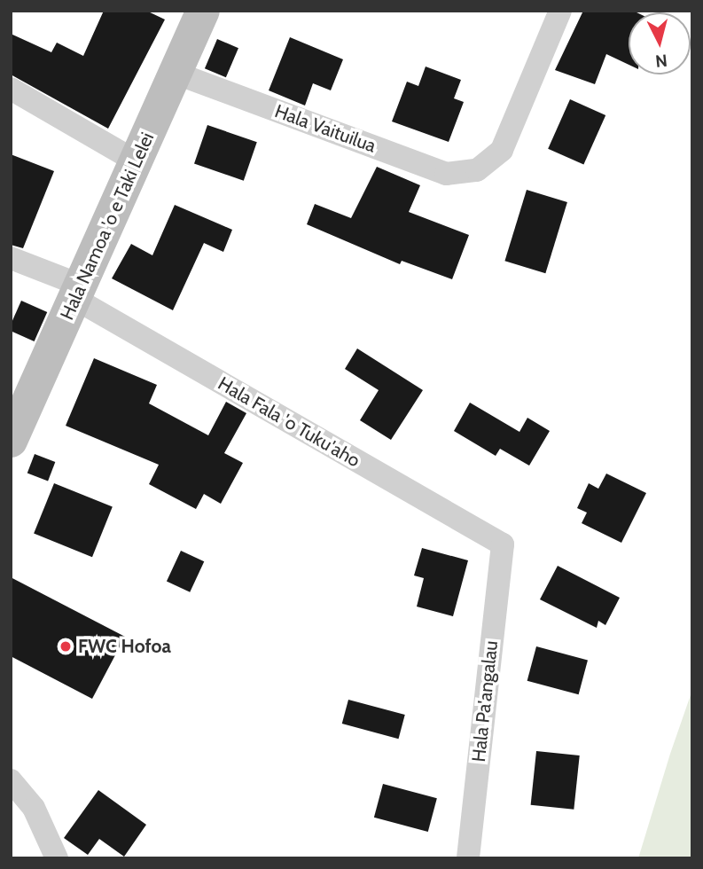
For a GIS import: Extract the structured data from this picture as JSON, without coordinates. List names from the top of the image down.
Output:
{
  "streets": {
    "street": [
      "Hala Vaituilua",
      "Hala Namoa 'o e Taki Lelei",
      "Hala Fala 'o Tuku'aho",
      "Hala Pa'angalau"
    ]
  },
  "crossings": [
    ["Hala Vaituilua", "Hala Namoa 'o e Taki Lelei"],
    ["Hala Namoa 'o e Taki Lelei", "Hala Fala 'o Tuku'aho"],
    ["Hala Fala 'o Tuku'aho", "Hala Pa'angalau"]
  ],
  "places": ["FWC Hofoa"],
  "north": "bottom"
}
